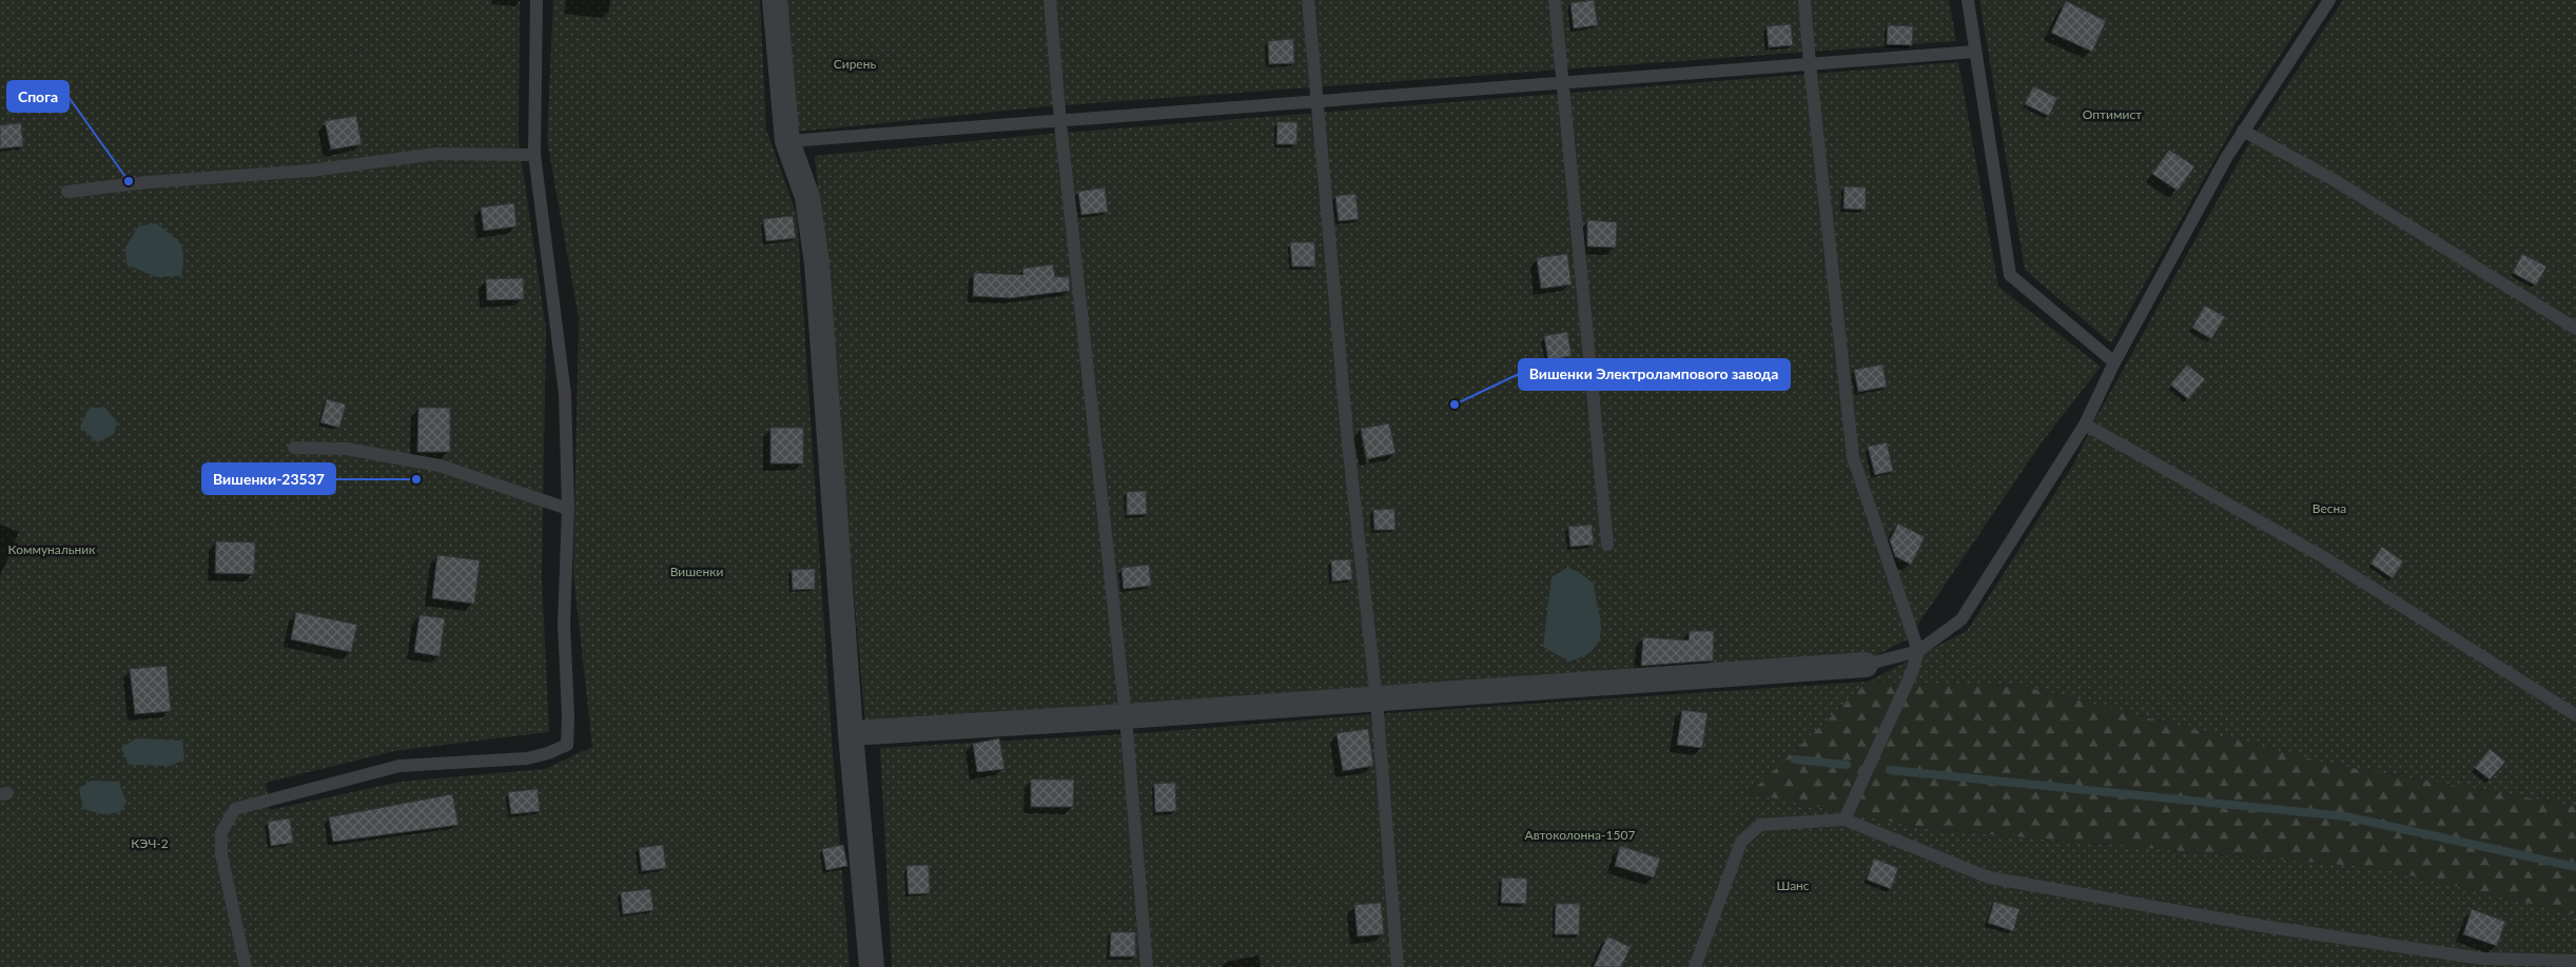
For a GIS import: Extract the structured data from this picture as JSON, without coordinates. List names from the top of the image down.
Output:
{
  "parks": [
    "Сирень",
    "Оптимист",
    "Весна",
    "Коммунальник",
    "Вишенки",
    "Автоколонна-1507",
    "КЭЧ-2",
    "Шанс"
  ],
  "places": ["Спога", "Вишенки Электролампового завода", "Вишенки-23537"]
}
